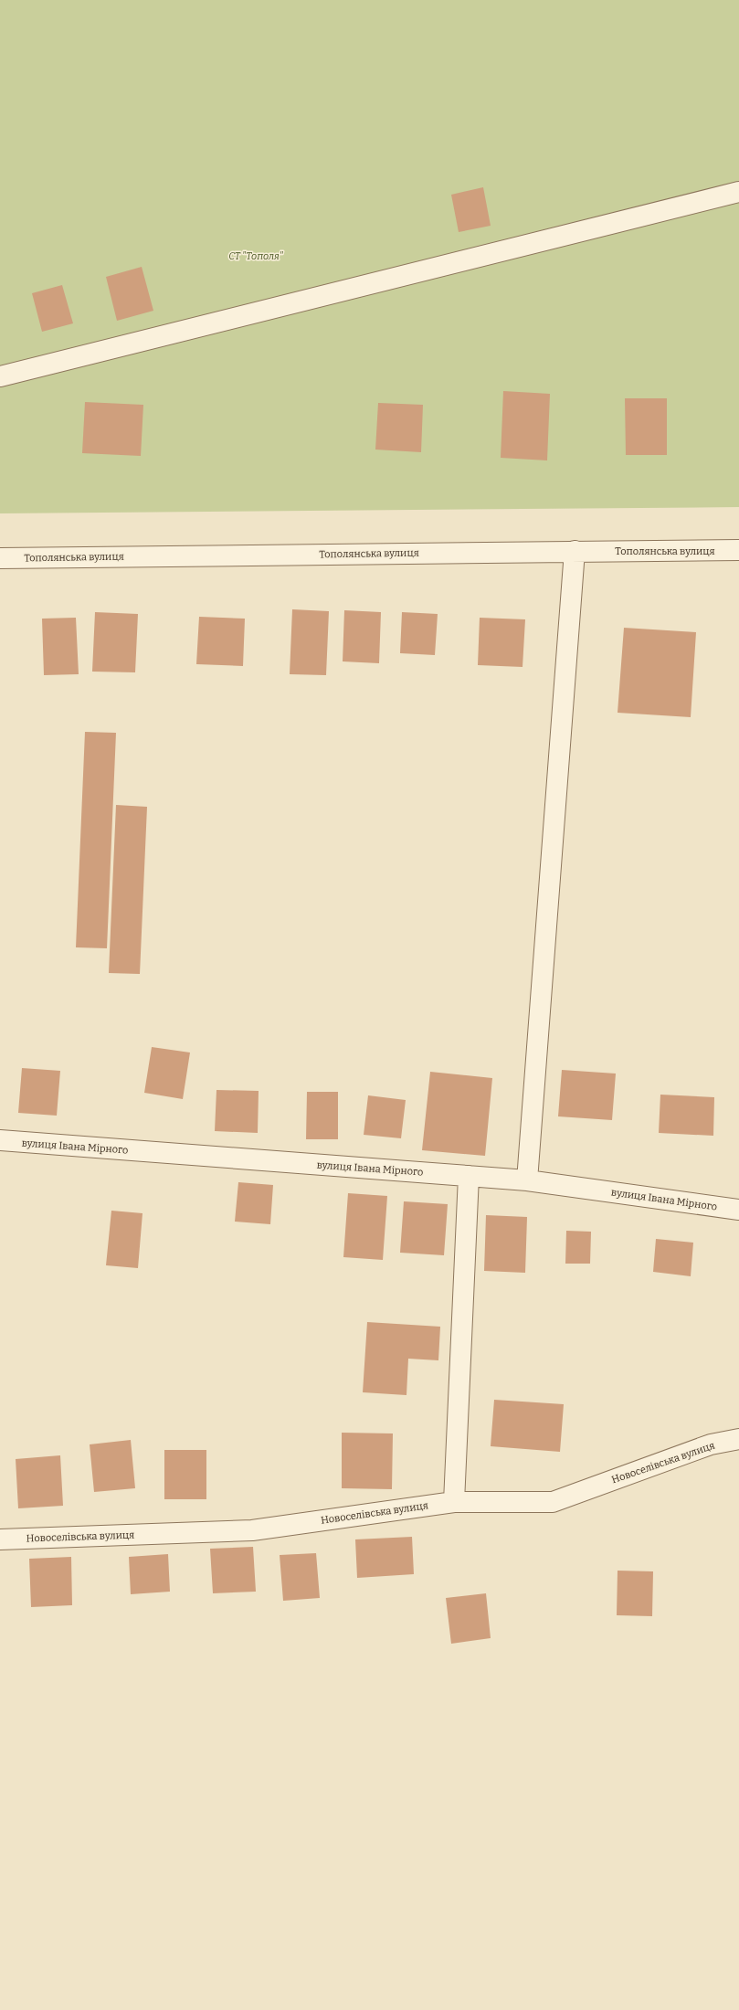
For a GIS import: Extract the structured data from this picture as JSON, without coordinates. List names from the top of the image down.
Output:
{
  "streets": {
    "street": ["Тополянська вулиця", "вулиця Івана Мірного", "Новоселівська вулиця"]
  },
  "parks": ["СТ \"Тополя\""]
}
